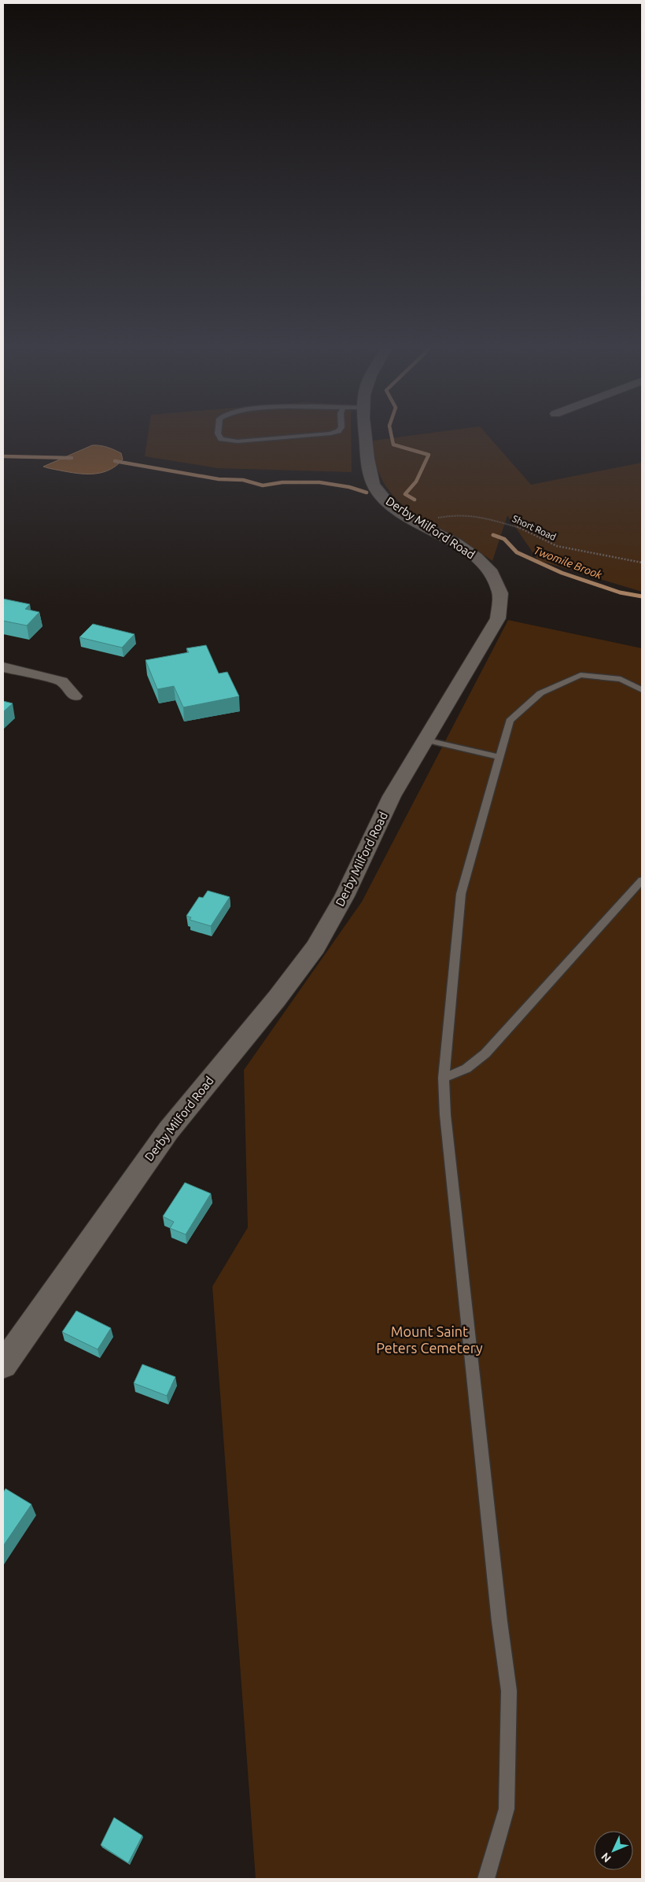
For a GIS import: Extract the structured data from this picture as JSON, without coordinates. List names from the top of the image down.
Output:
{
  "streets": {
    "main road": ["Derby Milford Road"],
    "path": ["Short Road"]
  },
  "crossings": [
    ["Derby Milford Road", "Short Road"]
  ],
  "water": ["Twomile Brook"],
  "parks": ["Mount Saint Peters Cemetery"],
  "north": "bottom left"
}
